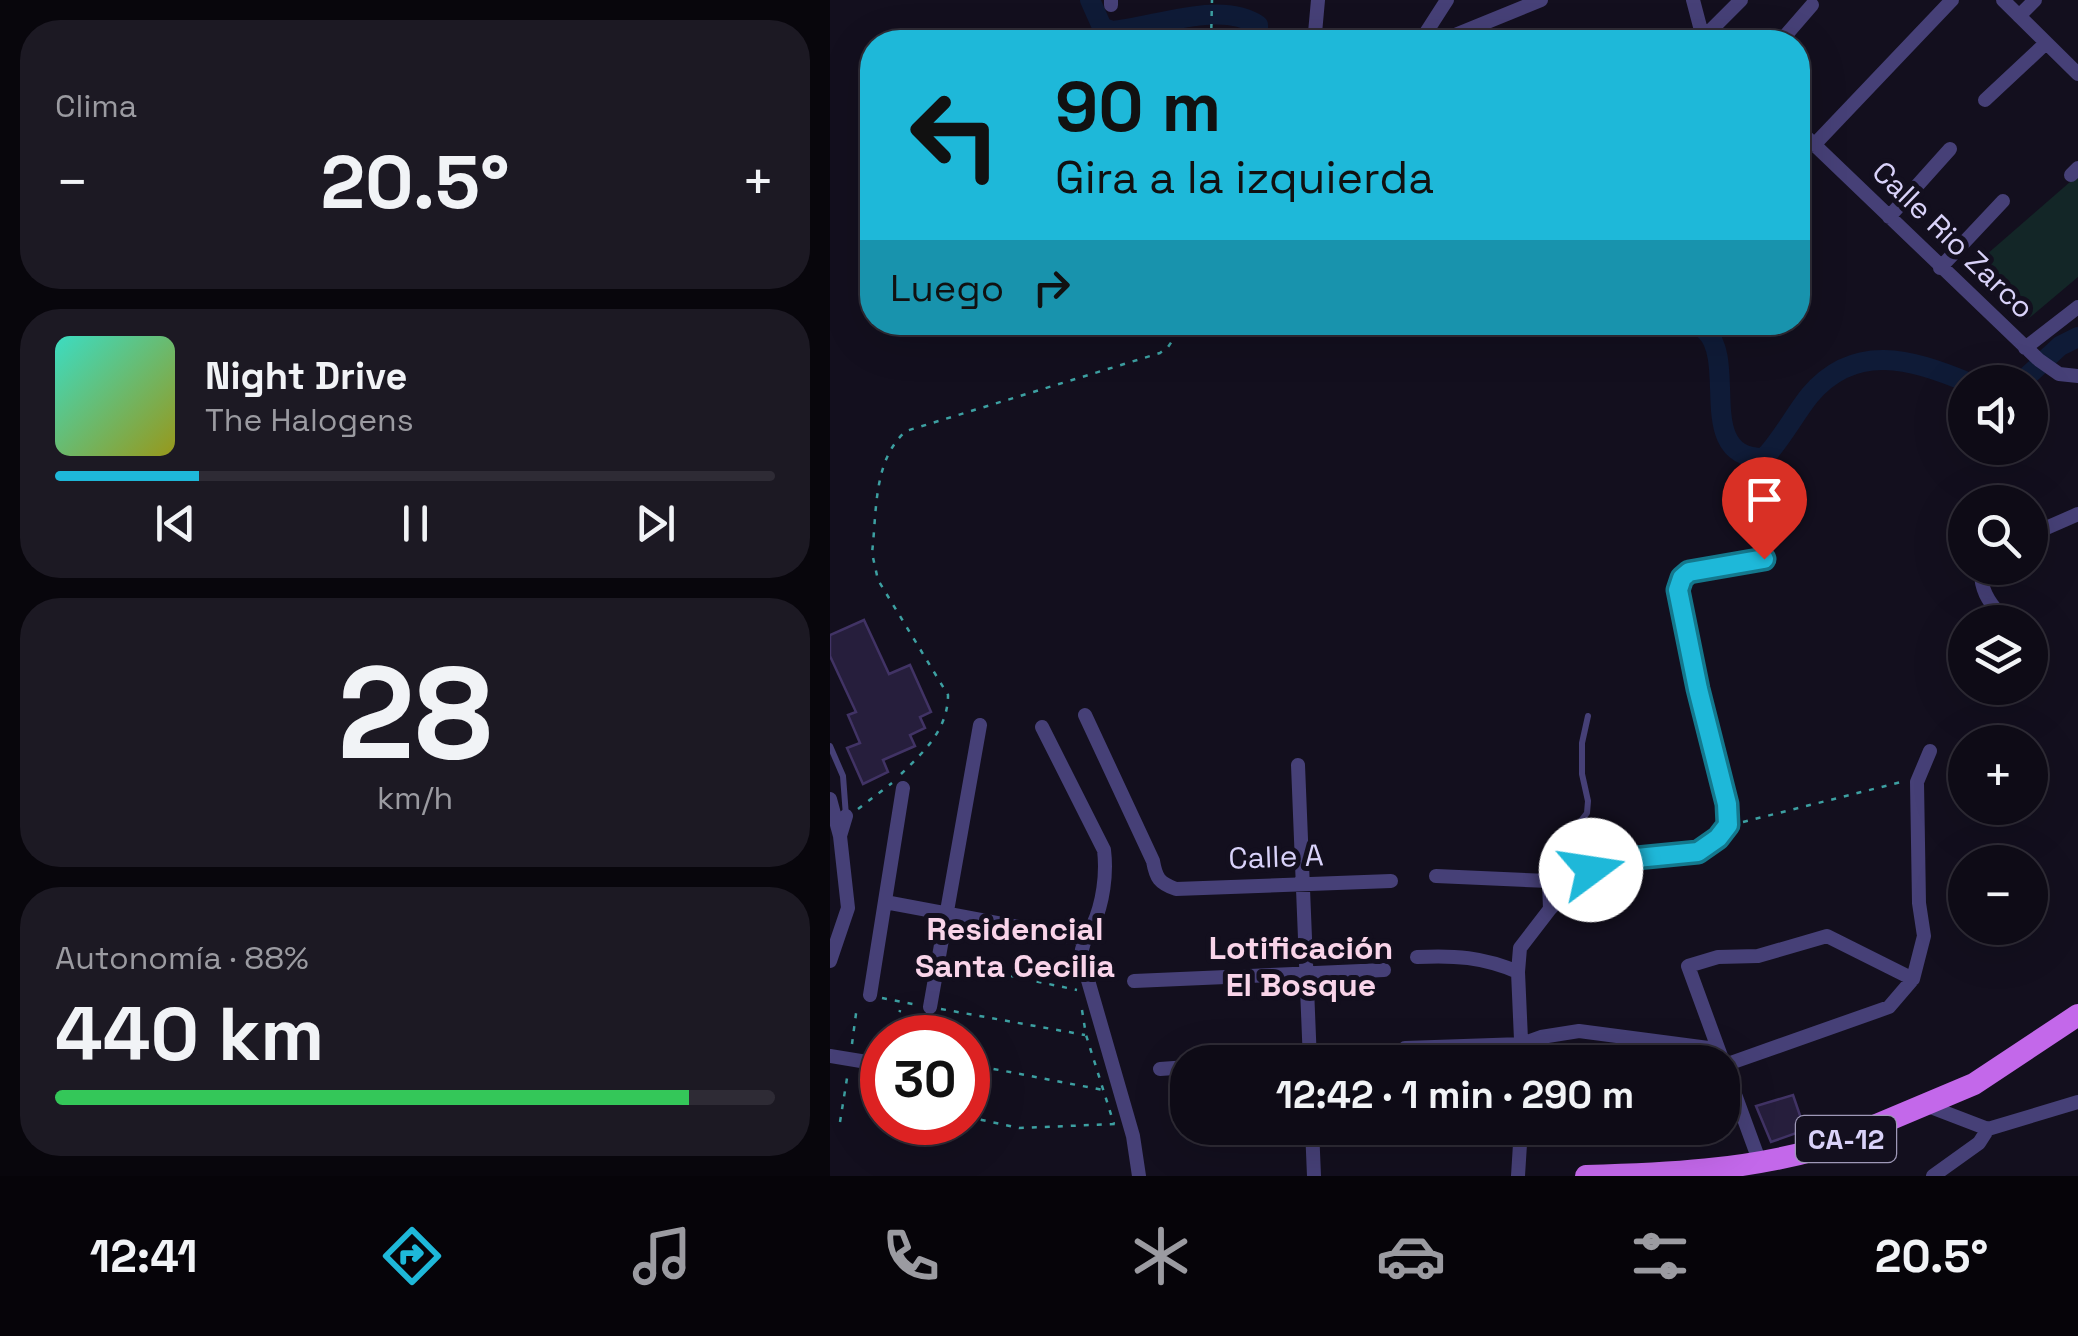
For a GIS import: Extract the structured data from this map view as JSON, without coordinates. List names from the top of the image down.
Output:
{
  "streets": {
    "main road": ["CA-12"],
    "street": ["Calle Rio Zarco", "Calle A"]
  },
  "districts": ["Residencial Santa Cecilia", "Lotificación El Bosque"],
  "page": {
    "tile": [
      "Clima",
      ["28", "km/h"],
      ["Autonomía · 88%", "440 km"]
    ],
    "turn": ["90 m", "Gira a la izquierda"],
    "heat": ["−", "20.5°", "+"],
    "then": "Luego",
    "song": ["Night Drive", "The Halogens"],
    "map_buttons": ["+", "−"],
    "limit": "30",
    "trip": "12:42 · 1 min · 290 m",
    "tabs": ["12:41", "20.5°"]
  }
}
